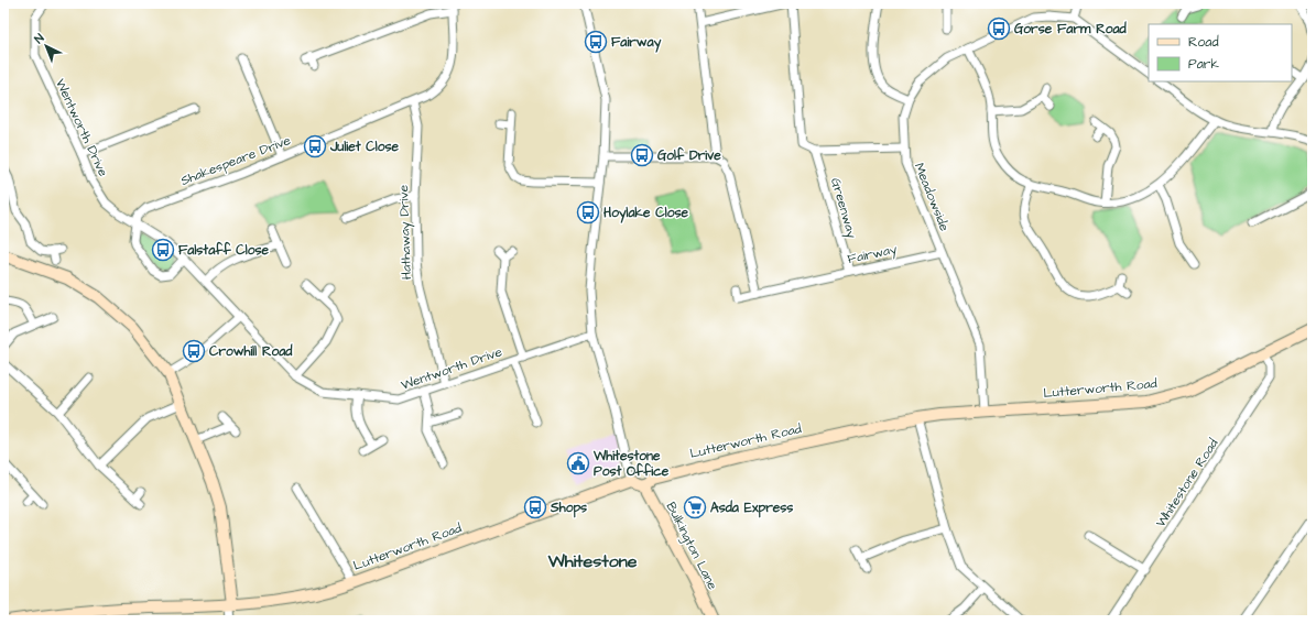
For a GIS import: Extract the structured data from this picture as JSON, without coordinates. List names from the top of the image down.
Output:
{
  "streets": {
    "main road": ["Lutterworth Road", "Bulkington Lane"],
    "street": [
      "Wentworth Drive",
      "Shakespeare Drive",
      "Meadowside",
      "Greenway",
      "Hathaway Drive",
      "Fairway",
      "Whitestone Road"
    ]
  },
  "crossings": [
    ["Wentworth Drive", "Shakespeare Drive"],
    ["Wentworth Drive", "Hathaway Drive"],
    ["Shakespeare Drive", "Hathaway Drive"],
    ["Meadowside", "Greenway"],
    ["Meadowside", "Fairway"],
    ["Meadowside", "Lutterworth Road"],
    ["Greenway", "Fairway"],
    ["Lutterworth Road", "Whitestone Road"],
    ["Lutterworth Road", "Bulkington Lane"]
  ],
  "districts": ["Whitestone"],
  "places": {
    "bus stop": [
      "Gorse Farm Road",
      "Fairway",
      "Juliet Close",
      "Golf Drive",
      "Hoylake Close",
      "Falstaff Close",
      "Crowhill Road",
      "Shops"
    ],
    "public building": ["Whitestone Post Office"],
    "supermarket": ["Asda Express"]
  },
  "legend": ["Road", "Park"],
  "north": "top left"
}
